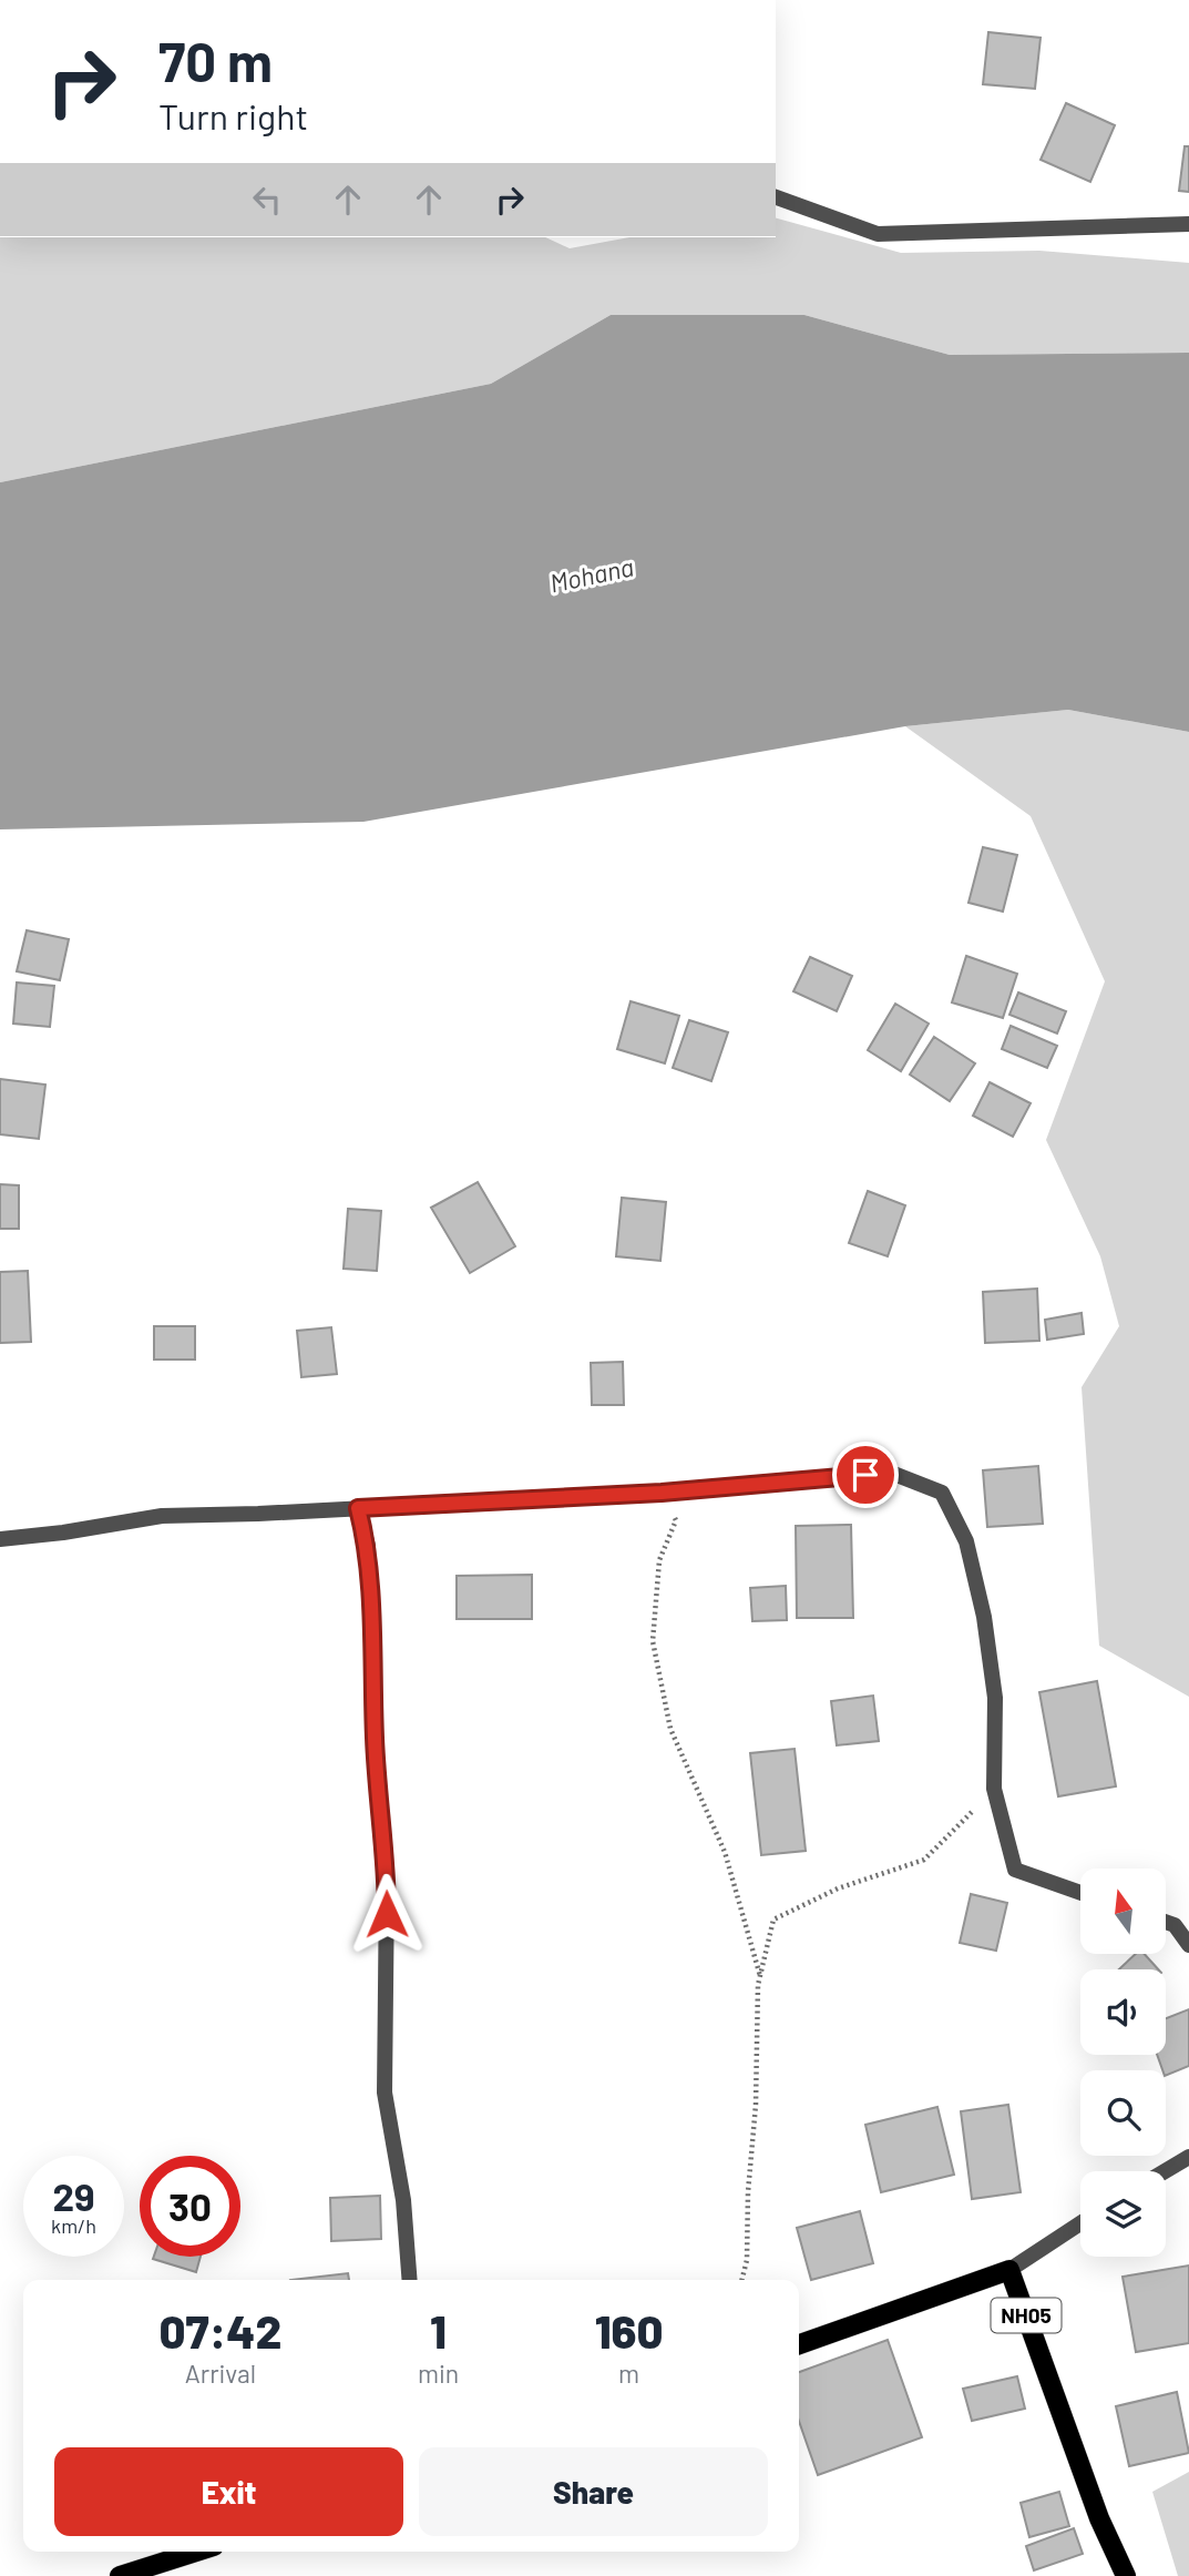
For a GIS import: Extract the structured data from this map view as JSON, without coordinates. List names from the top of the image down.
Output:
{
  "streets": {
    "main road": ["NH05"]
  },
  "water": ["Mohana"],
  "north": "top",
  "page": {
    "turn": ["70 m", "Turn right"],
    "speed": "29 km/h",
    "limit": "30",
    "eta": [
      "07:42",
      "Arrival",
      "1",
      "min",
      "160",
      "m"
    ],
    "buttons": ["Exit", "Share"]
  }
}
